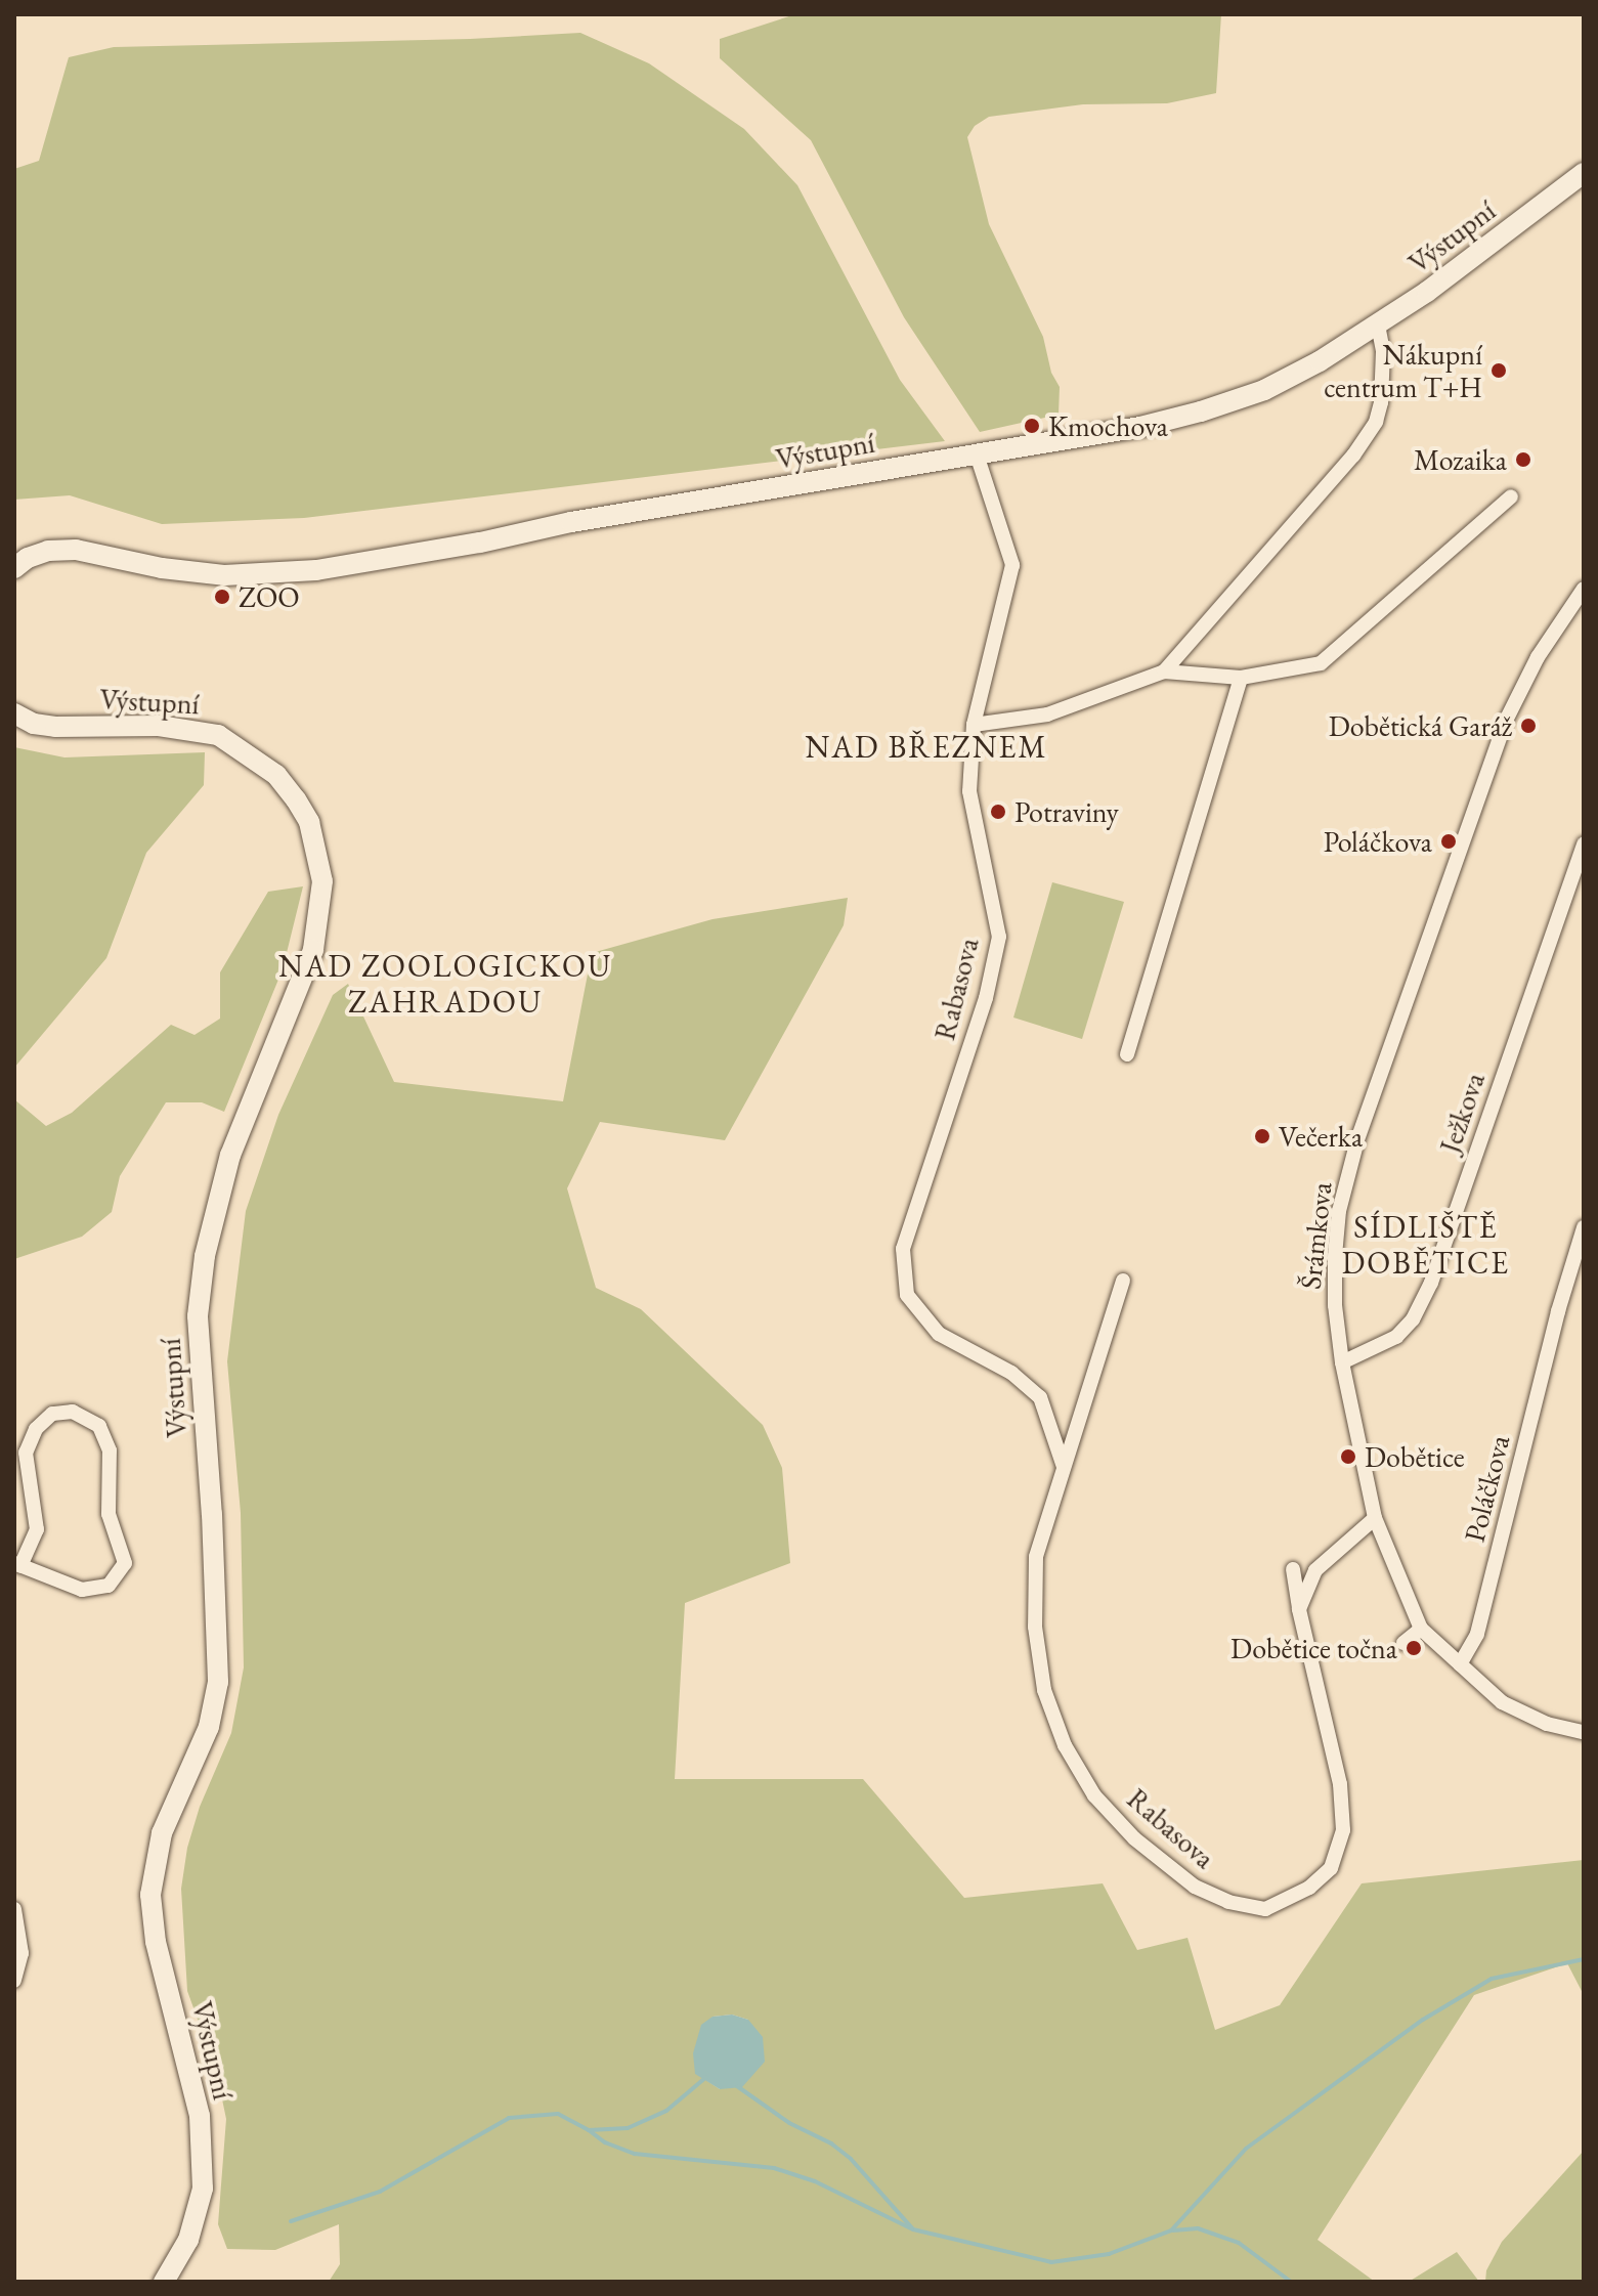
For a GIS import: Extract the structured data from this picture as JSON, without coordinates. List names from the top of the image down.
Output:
{
  "streets": {
    "street": [
      "Výstupní",
      "Rabasova",
      "Ježkova",
      "Šrámkova",
      "Poláčkova"
    ]
  },
  "crossings": [
    ["Výstupní", "Rabasova"],
    ["Ježkova", "Šrámkova"],
    ["Šrámkova", "Poláčkova"]
  ],
  "districts": ["NAD BŘEZNEM", "NAD ZOOLOGICKOU ZAHRADOU", "SÍDLIŠTĚ DOBĚTICE"],
  "places": [
    "Nákupní centrum T+H",
    "Kmochova",
    "Mozaika",
    "ZOO",
    "Dobětická Garáž",
    "Potraviny",
    "Poláčkova",
    "Večerka",
    "Dobětice",
    "Dobětice točna"
  ]
}
